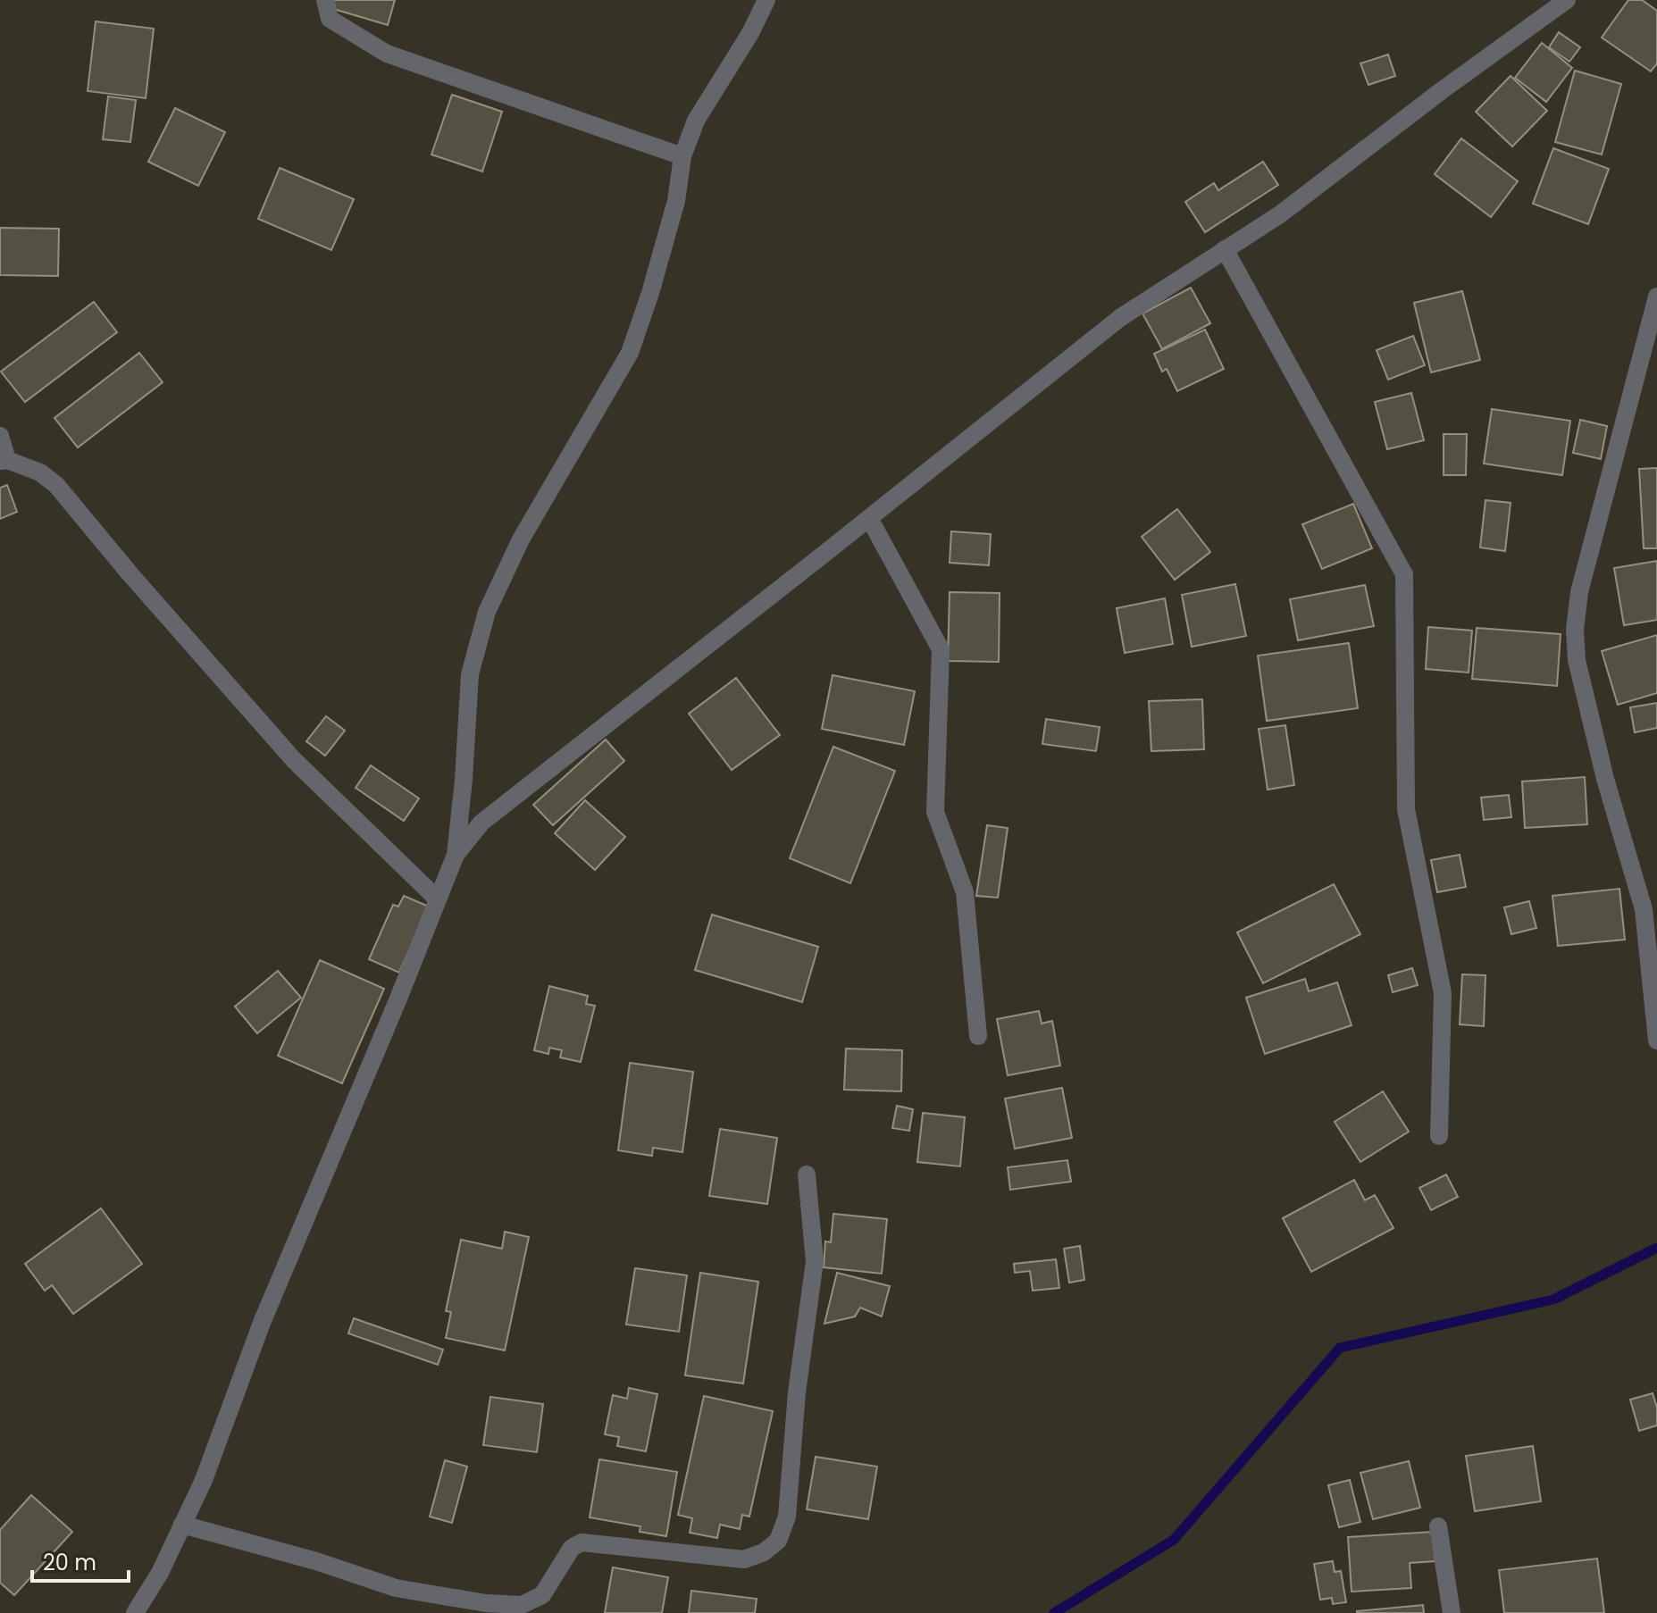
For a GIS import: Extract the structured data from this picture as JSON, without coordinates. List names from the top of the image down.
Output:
{
  "scale_bar": "20 m"
}
